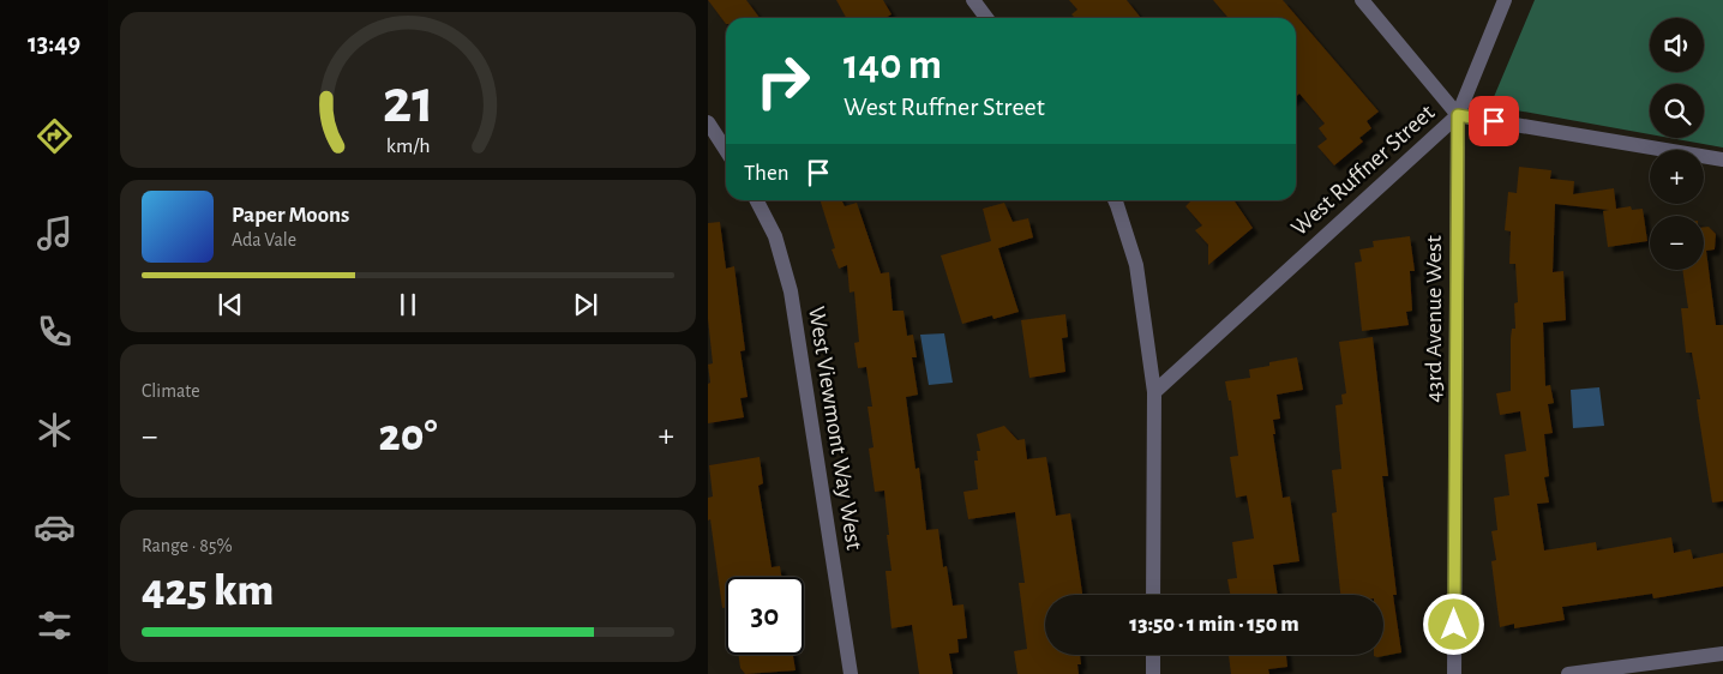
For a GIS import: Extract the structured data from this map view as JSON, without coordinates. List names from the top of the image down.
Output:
{
  "streets": {
    "street": ["West Ruffner Street", "43rd Avenue West", "West Viewmont Way West"]
  },
  "crossings": [
    ["West Ruffner Street", "43rd Avenue West"]
  ],
  "page": {
    "tabs": "13:49",
    "map_buttons": ["+", "−"],
    "turn": ["140 m", "West Ruffner Street"],
    "then": "Then",
    "song": ["Paper Moons", "Ada Vale"],
    "tile": [
      "Climate",
      ["Range · 85%", "425 km"]
    ],
    "heat": ["−", "20°", "+"],
    "limit": "30",
    "trip": "13:50 · 1 min · 150 m",
    "gauge": ["21", "km/h"]
  }
}
